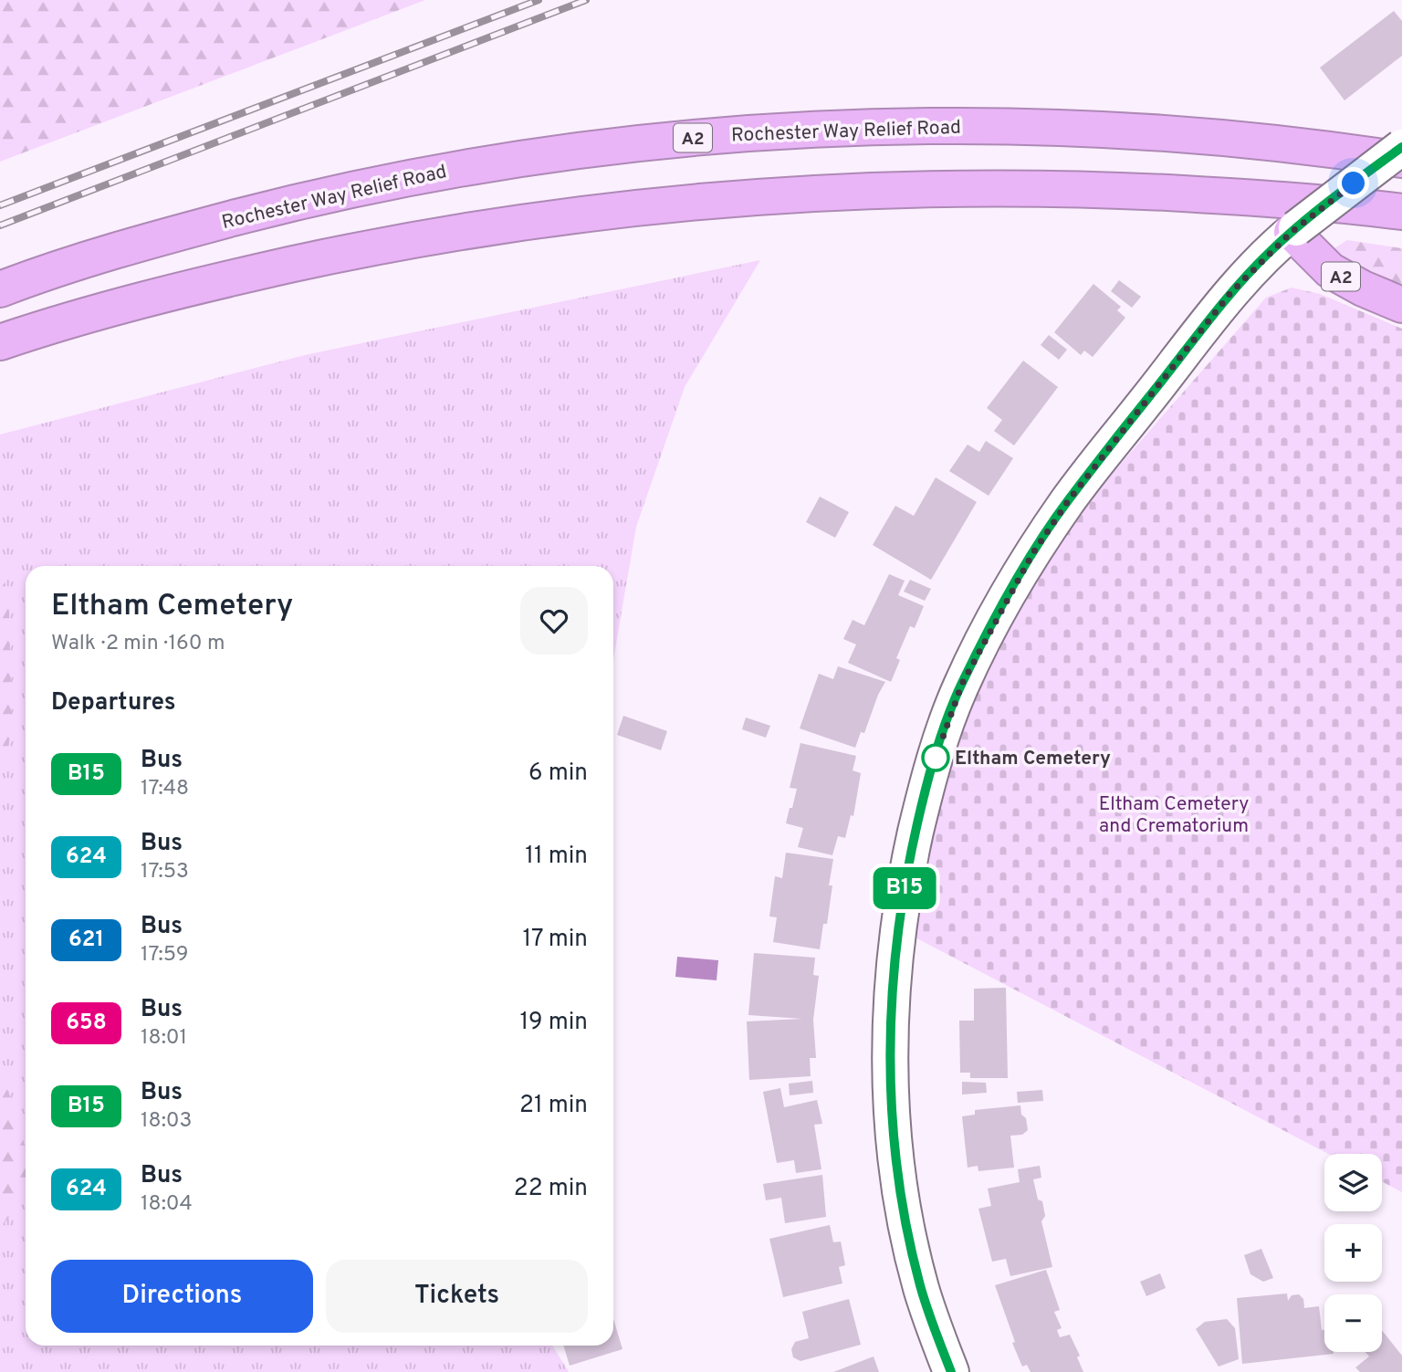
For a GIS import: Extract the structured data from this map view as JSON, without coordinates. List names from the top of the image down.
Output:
{
  "streets": {
    "highway": ["Rochester Way Relief Road", "A2"]
  },
  "parks": ["Eltham Cemetery and Crematorium"],
  "places": ["Eltham Cemetery"],
  "lines": ["bus line B15"],
  "page": {
    "on_map": "B15",
    "heading": [
      ["Eltham Cemetery", "Walk · 2 min · 160 m"],
      "Departures"
    ],
    "list": [
      {
        "mark": "B15",
        "name": "Bus",
        "note": "17:48",
        "value": "6 min"
      },
      {
        "mark": "624",
        "name": "Bus",
        "note": "17:53",
        "value": "11 min"
      },
      {
        "mark": "621",
        "name": "Bus",
        "note": "17:59",
        "value": "17 min"
      },
      {
        "mark": "658",
        "name": "Bus",
        "note": "18:01",
        "value": "19 min"
      },
      {
        "mark": "B15",
        "name": "Bus",
        "note": "18:03",
        "value": "21 min"
      },
      {
        "mark": "624",
        "name": "Bus",
        "note": "18:04",
        "value": "22 min"
      }
    ],
    "map_buttons": ["+", "−"],
    "buttons": ["Directions", "Tickets"]
  }
}
